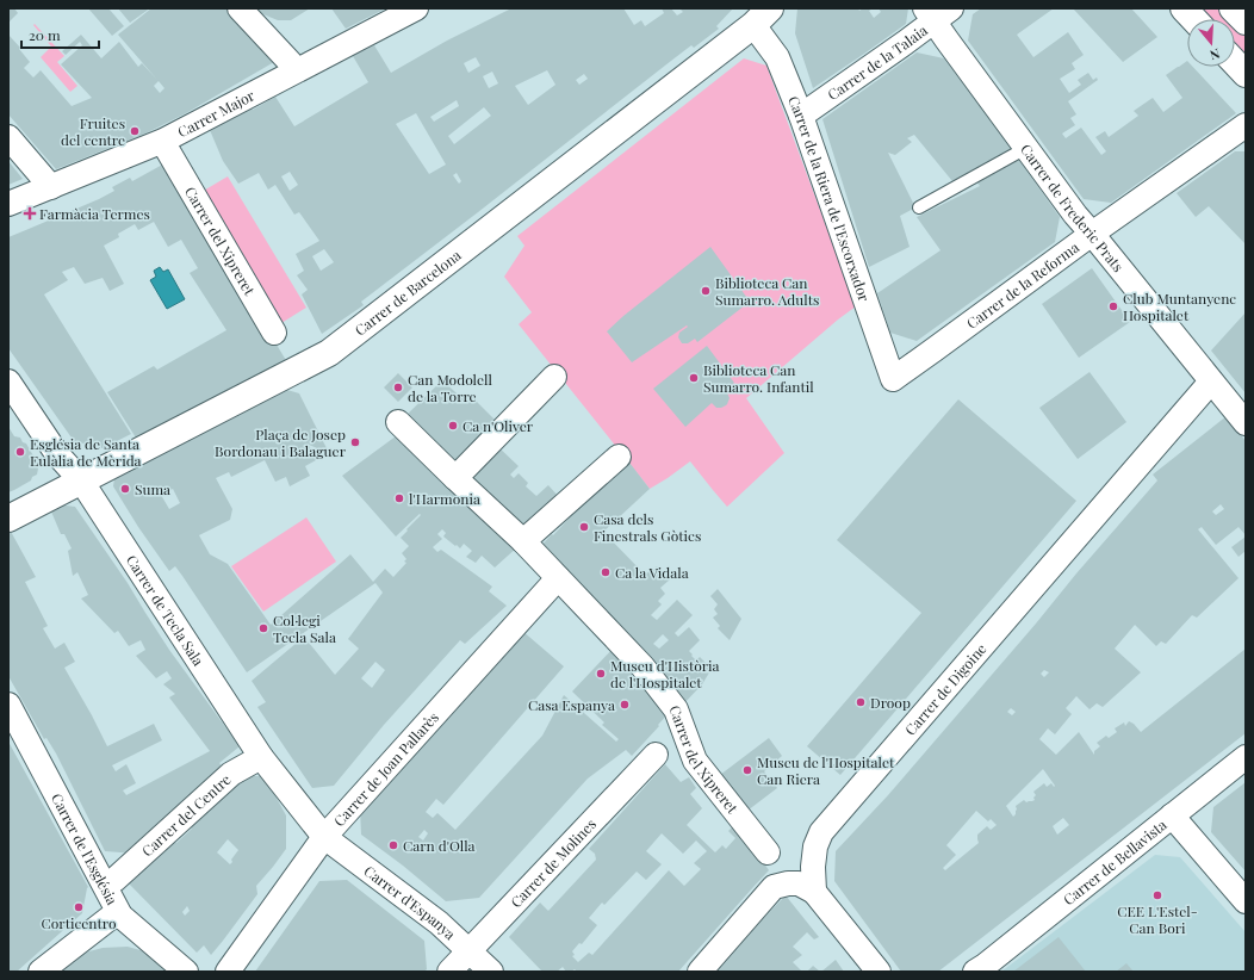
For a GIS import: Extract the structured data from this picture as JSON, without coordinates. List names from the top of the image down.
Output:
{
  "streets": {
    "street": [
      "Carrer de la Talaia",
      "Carrer Major",
      "Carrer de la Riera de l'Escorxador",
      "Carrer de Frederic Prats",
      "Carrer del Xipreret",
      "Carrer de la Reforma",
      "Carrer de Barcelona",
      "Carrer de Tecla Sala",
      "Carrer de Digoine",
      "Carrer de Joan Pallarès",
      "Carrer del Centre",
      "Carrer de l'Església",
      "Carrer de Bellavista",
      "Carrer de Molines",
      "Carrer d'Espanya"
    ]
  },
  "crossings": [
    ["Carrer de la Talaia", "Carrer de la Riera de l'Escorxador"],
    ["Carrer de la Talaia", "Carrer de Frederic Prats"],
    ["Carrer de la Riera de l'Escorxador", "Carrer de la Reforma"],
    ["Carrer de la Riera de l'Escorxador", "Carrer de Barcelona"],
    ["Carrer de Frederic Prats", "Carrer de la Reforma"],
    ["Carrer de Frederic Prats", "Carrer de Digoine"],
    ["Carrer del Xipreret", "Carrer de Joan Pallarès"],
    ["Carrer de Barcelona", "Carrer de Tecla Sala"],
    ["Carrer de Tecla Sala", "Carrer de Joan Pallarès"],
    ["Carrer de Tecla Sala", "Carrer del Centre"],
    ["Carrer de Tecla Sala", "Carrer d'Espanya"],
    ["Carrer de Joan Pallarès", "Carrer d'Espanya"],
    ["Carrer de Molines", "Carrer d'Espanya"]
  ],
  "places": {
    "other": [
      "Fruites del centre",
      "Biblioteca Can Sumarro. Adults",
      "Club Muntanyenc Hospitalet",
      "Biblioteca Can Sumarro. Infantil",
      "Can Modolell de la Torre",
      "Ca n'Oliver",
      "Plaça de Josep Bordonau i Balaguer",
      "Església de Santa Eulàlia de Mèrida",
      "Suma",
      "l'Harmonia",
      "Casa dels Finestrals Gòtics",
      "Ca la Vidala",
      "Col·legi Tecla Sala",
      "Museu d'Història de l'Hospitalet",
      "Droop",
      "Casa Espanya",
      "Museu de l'Hospitalet Can Riera",
      "Carn d'Olla",
      "CEE L'Estel- Can Bori",
      "Corticentro"
    ],
    "health": ["Farmàcia Termes"]
  },
  "scale_bar": "20 m",
  "north": "bottom"
}
